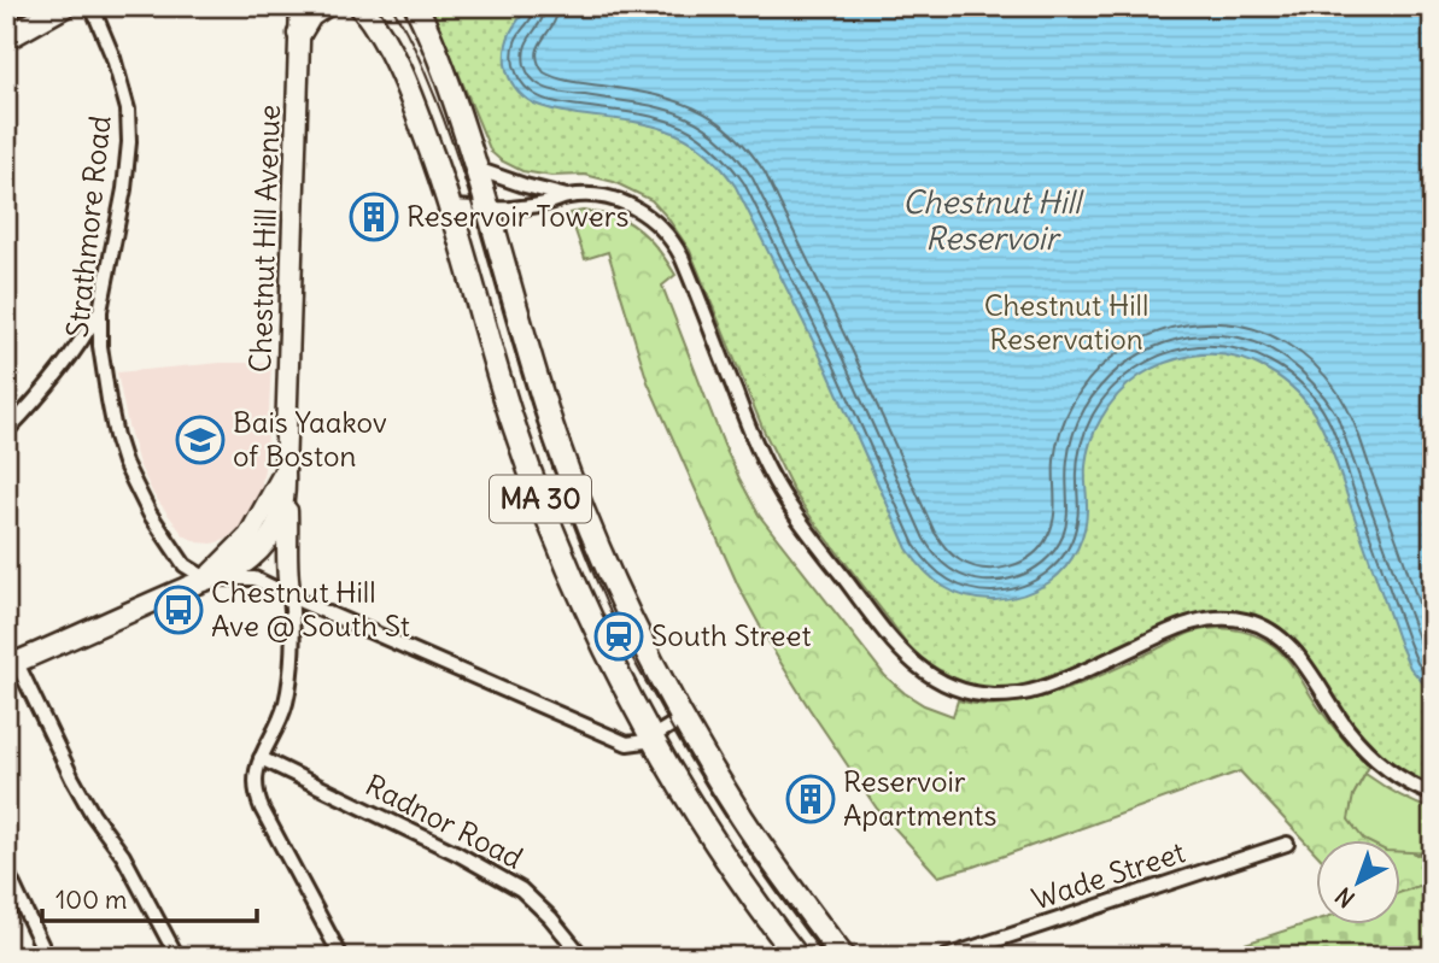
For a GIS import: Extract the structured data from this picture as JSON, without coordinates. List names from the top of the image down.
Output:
{
  "streets": {
    "main road": ["Chestnut Hill Avenue", "MA 30"],
    "street": ["Strathmore Road", "Radnor Road", "Wade Street"]
  },
  "crossings": [
    ["Strathmore Road", "Chestnut Hill Avenue"]
  ],
  "water": ["Chestnut Hill Reservoir"],
  "parks": ["Chestnut Hill Reservation"],
  "places": {
    "building": ["Reservoir Towers", "Reservoir Apartments"],
    "school or university": ["Bais Yaakov of Boston"],
    "bus stop": ["Chestnut Hill Ave @ South St"],
    "station": ["South Street"]
  },
  "scale_bar": "100 m",
  "north": "bottom left"
}
